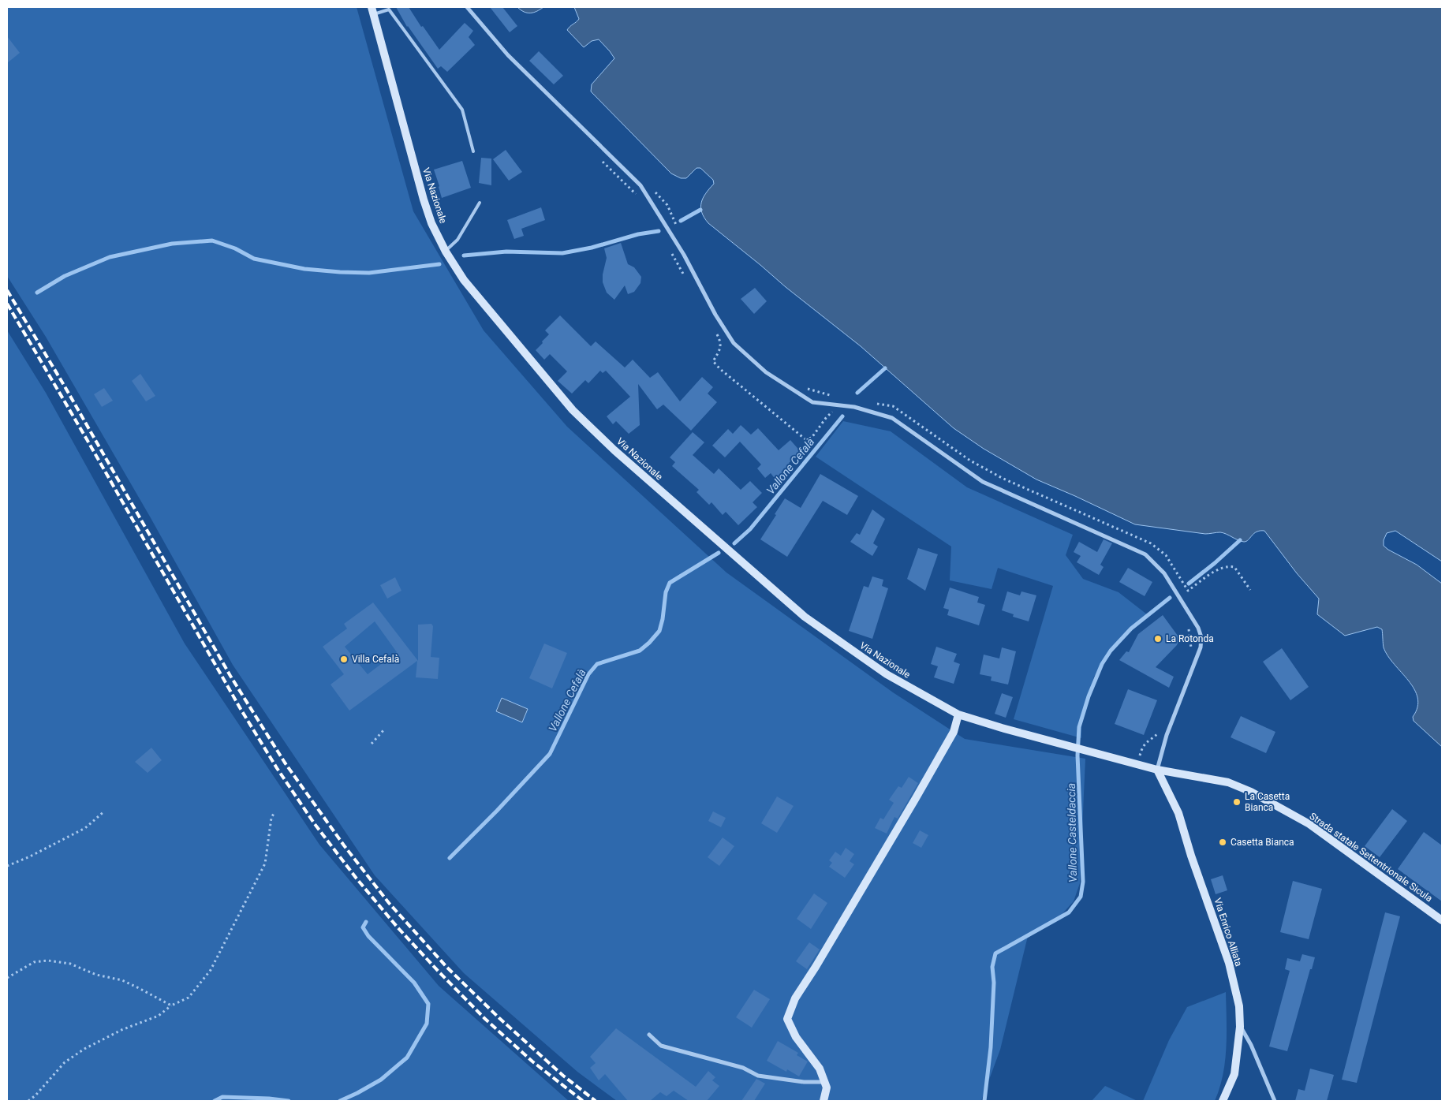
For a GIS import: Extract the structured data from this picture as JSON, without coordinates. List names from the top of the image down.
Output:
{
  "streets": {
    "main road": ["Via Nazionale", "Strada statale Settentrionale Sicula", "Via Enrico Alliata"]
  },
  "crossings": [
    ["Via Nazionale", "Strada statale Settentrionale Sicula"],
    ["Strada statale Settentrionale Sicula", "Via Enrico Alliata"]
  ],
  "water": ["Vallone Cefalà", "Vallone Casteldaccia"],
  "places": [
    "La Rotonda",
    "Villa Cefalà",
    "La Casetta Bianca",
    "Casetta Bianca"
  ]
}
